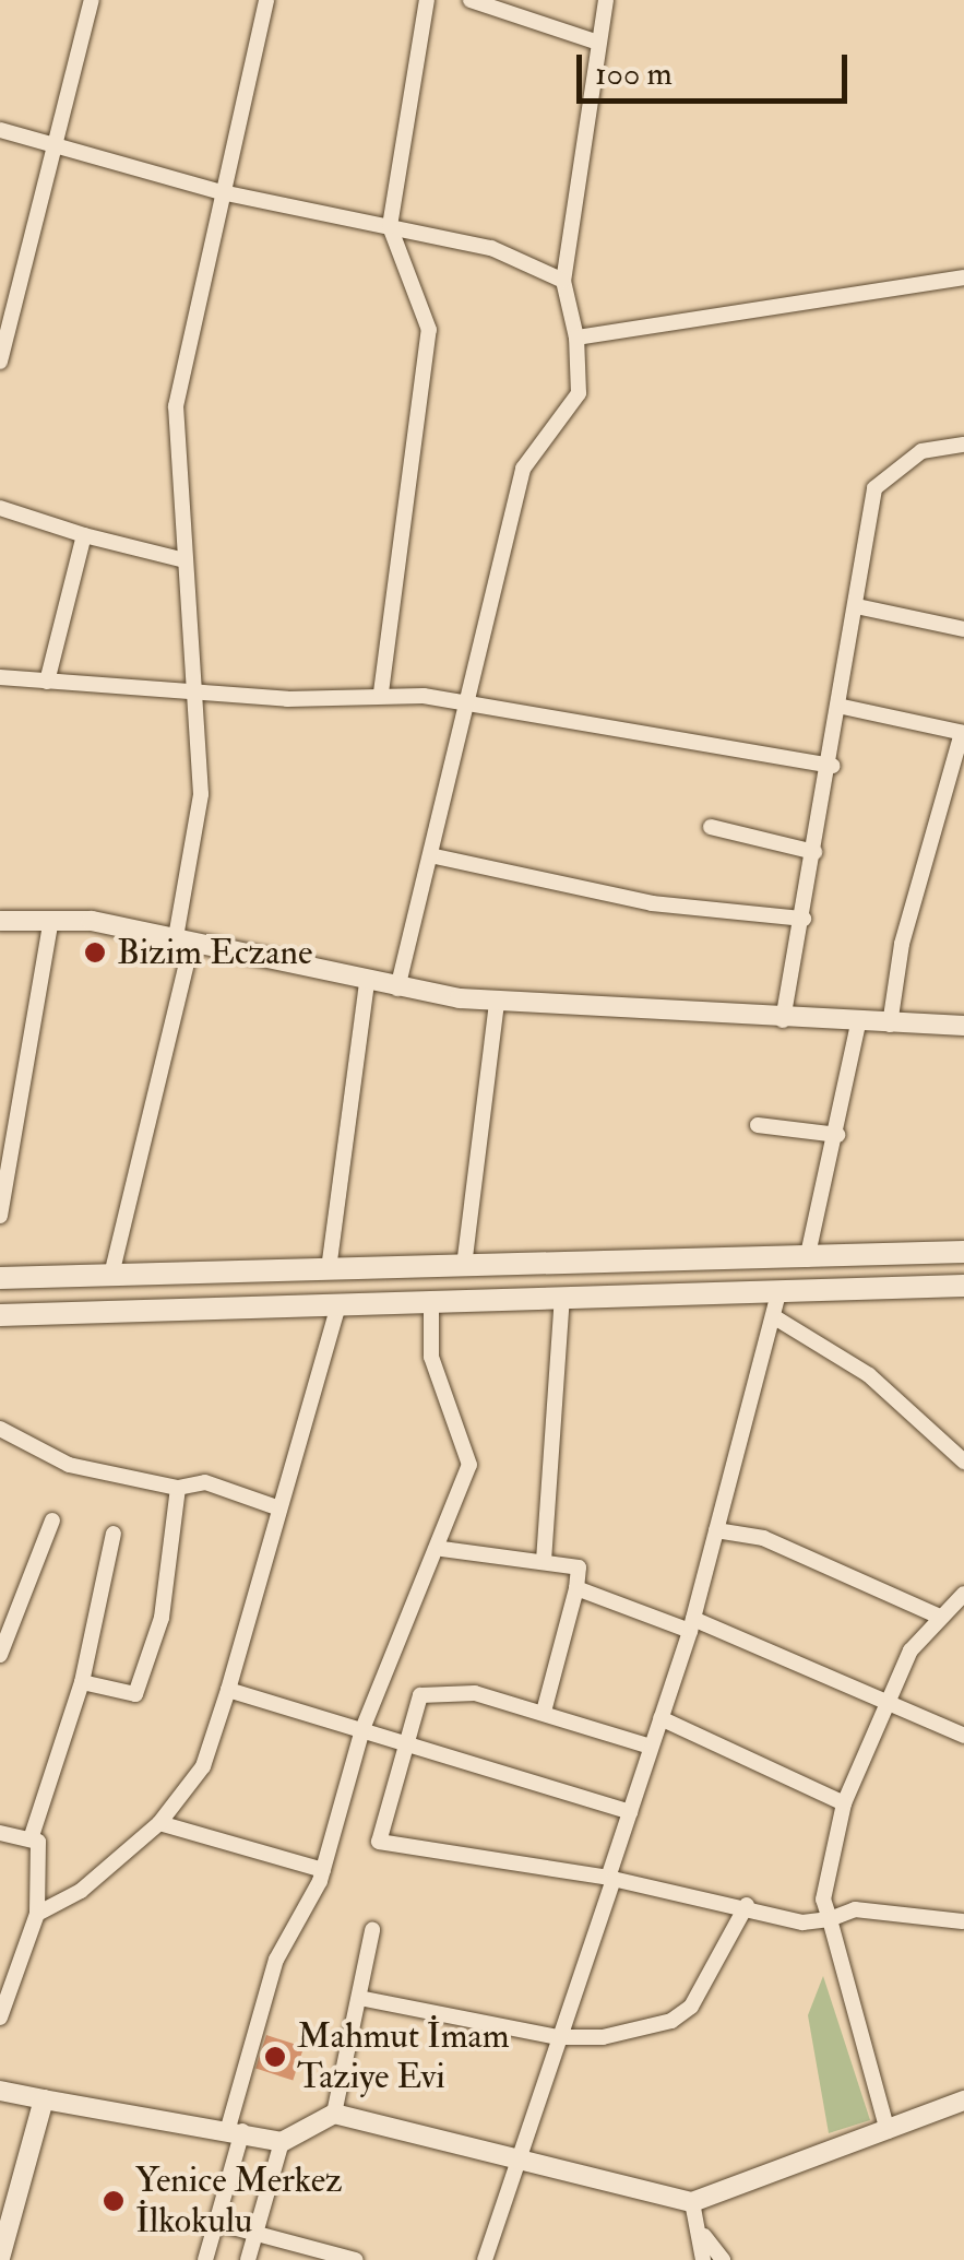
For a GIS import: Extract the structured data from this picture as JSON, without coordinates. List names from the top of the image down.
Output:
{
  "places": ["Bizim Eczane", "Mahmut İmam Taziye Evi", "Yenice Merkez İlkokulu"],
  "scale_bar": "100 m"
}
